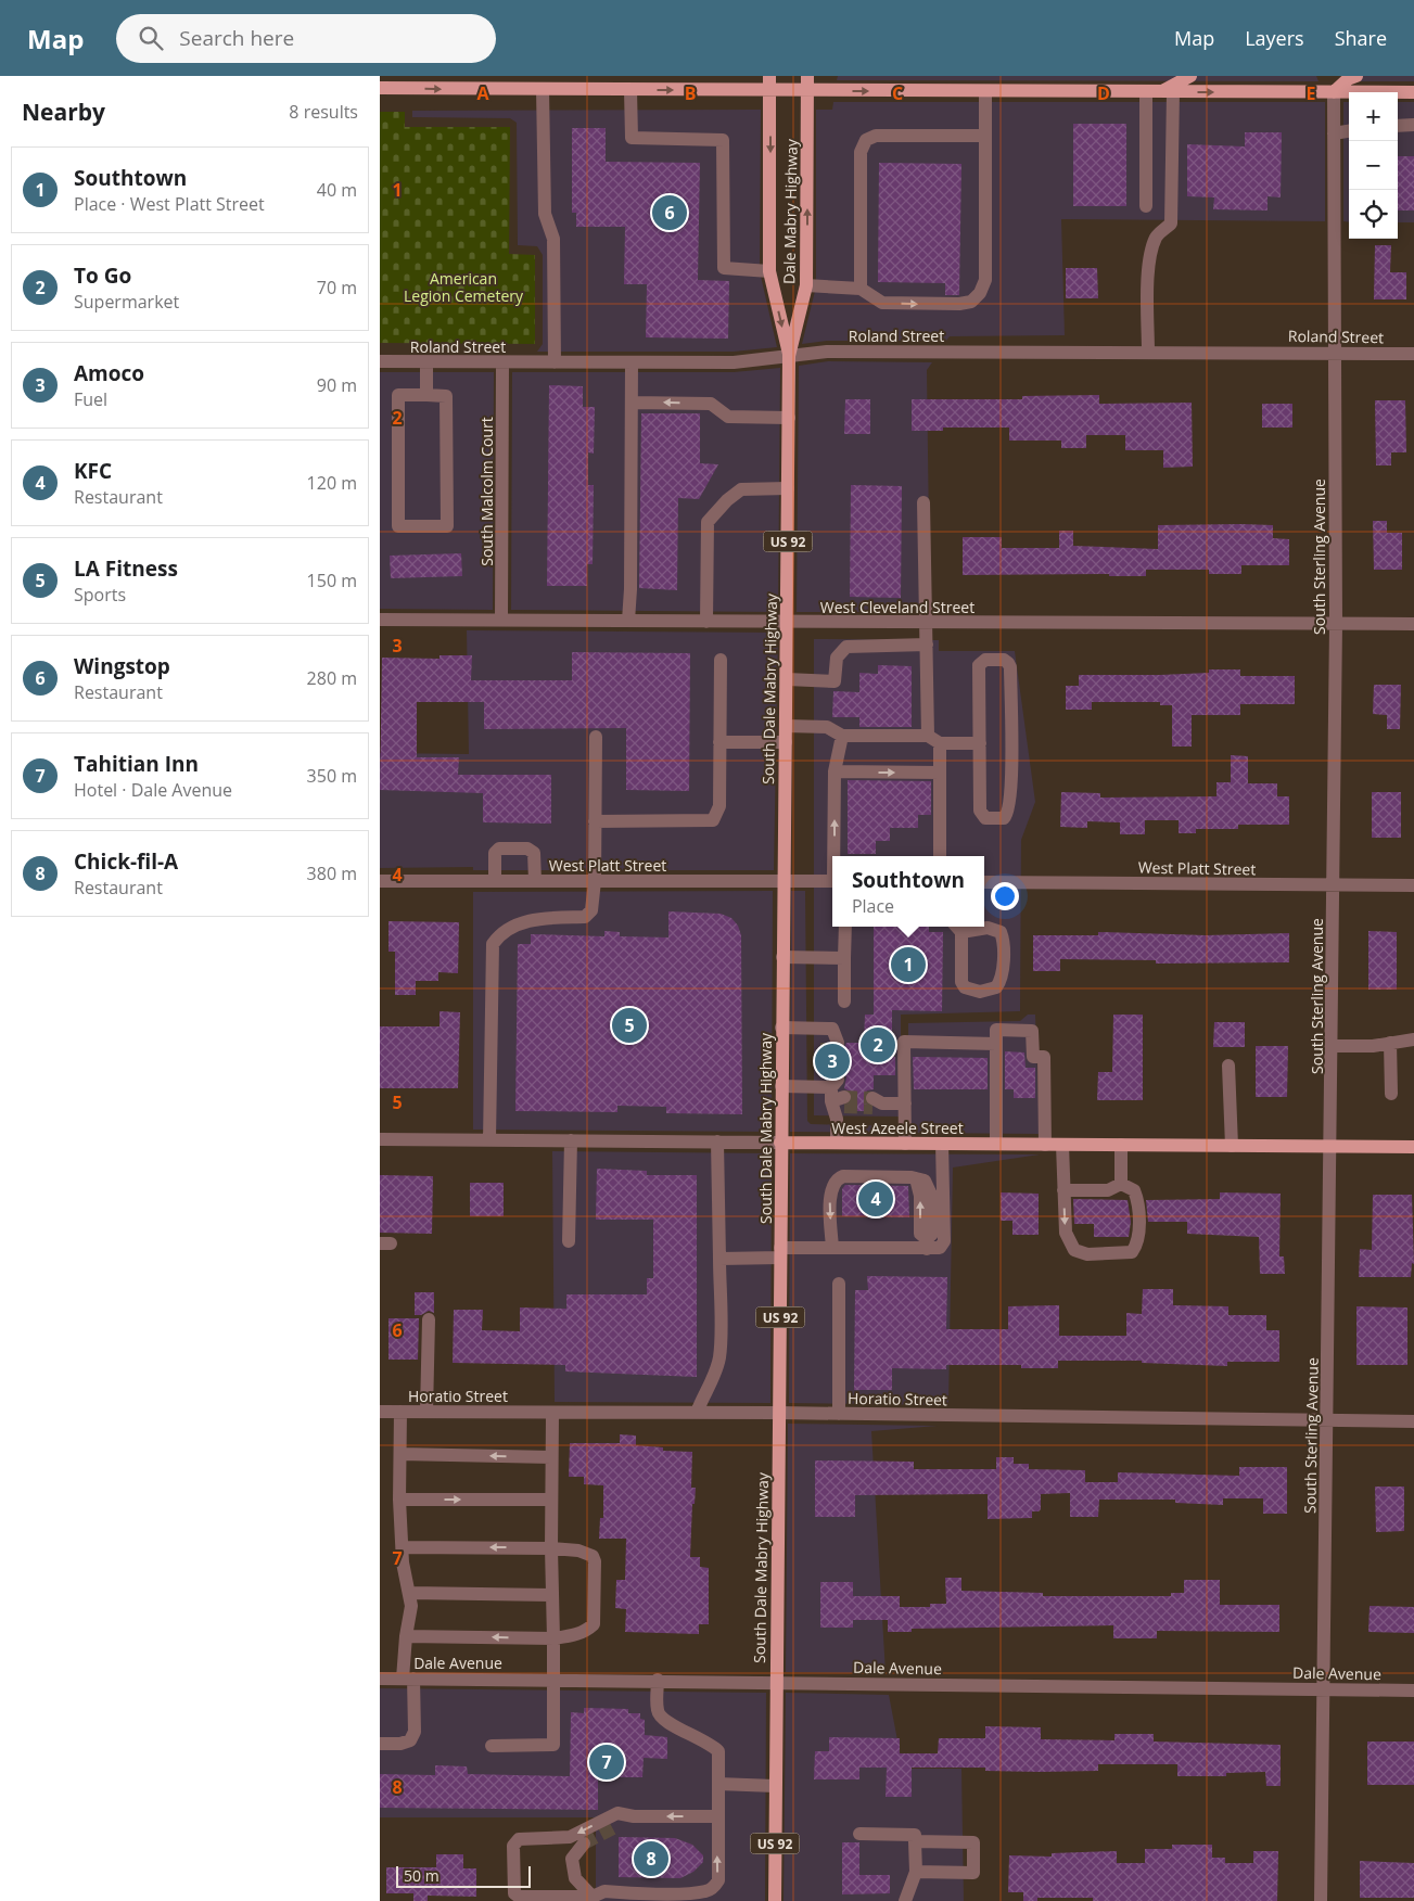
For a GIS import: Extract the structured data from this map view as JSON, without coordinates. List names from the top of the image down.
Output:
{
  "streets": {
    "main road": [
      "Dale Mabry Highway",
      "US 92",
      "South Dale Mabry Highway",
      "West Azeele Street"
    ],
    "street": [
      "Roland Street",
      "South Malcolm Court",
      "South Sterling Avenue",
      "West Cleveland Street",
      "West Platt Street",
      "Horatio Street",
      "Dale Avenue"
    ]
  },
  "crossings": [
    ["Dale Mabry Highway", "Roland Street"],
    ["Dale Mabry Highway", "South Dale Mabry Highway"],
    ["Roland Street", "South Malcolm Court"],
    ["Roland Street", "South Sterling Avenue"],
    ["Roland Street", "South Dale Mabry Highway"],
    ["South Malcolm Court", "West Cleveland Street"],
    ["South Sterling Avenue", "West Cleveland Street"],
    ["South Sterling Avenue", "West Platt Street"],
    ["South Sterling Avenue", "West Azeele Street"],
    ["South Sterling Avenue", "Horatio Street"],
    ["South Sterling Avenue", "Dale Avenue"],
    ["West Cleveland Street", "South Dale Mabry Highway"],
    ["South Dale Mabry Highway", "West Platt Street"],
    ["South Dale Mabry Highway", "West Azeele Street"],
    ["South Dale Mabry Highway", "Horatio Street"],
    ["South Dale Mabry Highway", "Dale Avenue"]
  ],
  "parks": ["American Legion Cemetery"],
  "scale_bar": "50 m",
  "page": {
    "header": "Map",
    "search": "Search here",
    "nav": ["Map", "Layers", "Share"],
    "heading": ["Nearby", "8 results"],
    "map_buttons": ["+", "−"],
    "list": [
      {
        "mark": "1",
        "name": "Southtown",
        "note": "Place · West Platt Street",
        "value": "40 m"
      },
      {
        "mark": "2",
        "name": "To Go",
        "note": "Supermarket",
        "value": "70 m"
      },
      {
        "mark": "3",
        "name": "Amoco",
        "note": "Fuel",
        "value": "90 m"
      },
      {
        "mark": "4",
        "name": "KFC",
        "note": "Restaurant",
        "value": "120 m"
      },
      {
        "mark": "5",
        "name": "LA Fitness",
        "note": "Sports",
        "value": "150 m"
      },
      {
        "mark": "6",
        "name": "Wingstop",
        "note": "Restaurant",
        "value": "280 m"
      },
      {
        "mark": "7",
        "name": "Tahitian Inn",
        "note": "Hotel · Dale Avenue",
        "value": "350 m"
      },
      {
        "mark": "8",
        "name": "Chick-fil-A",
        "note": "Restaurant",
        "value": "380 m"
      }
    ],
    "pins": [
      "6",
      "1",
      "5",
      "2",
      "3",
      "4",
      "7",
      "8"
    ],
    "popup": ["Southtown", "Place"],
    "scale": "50 m"
  },
  "grid": {
    "columns": [
      "A",
      "B",
      "C",
      "D",
      "E"
    ],
    "rows": [
      "1",
      "2",
      "3",
      "4",
      "5",
      "6",
      "7",
      "8"
    ]
  }
}
